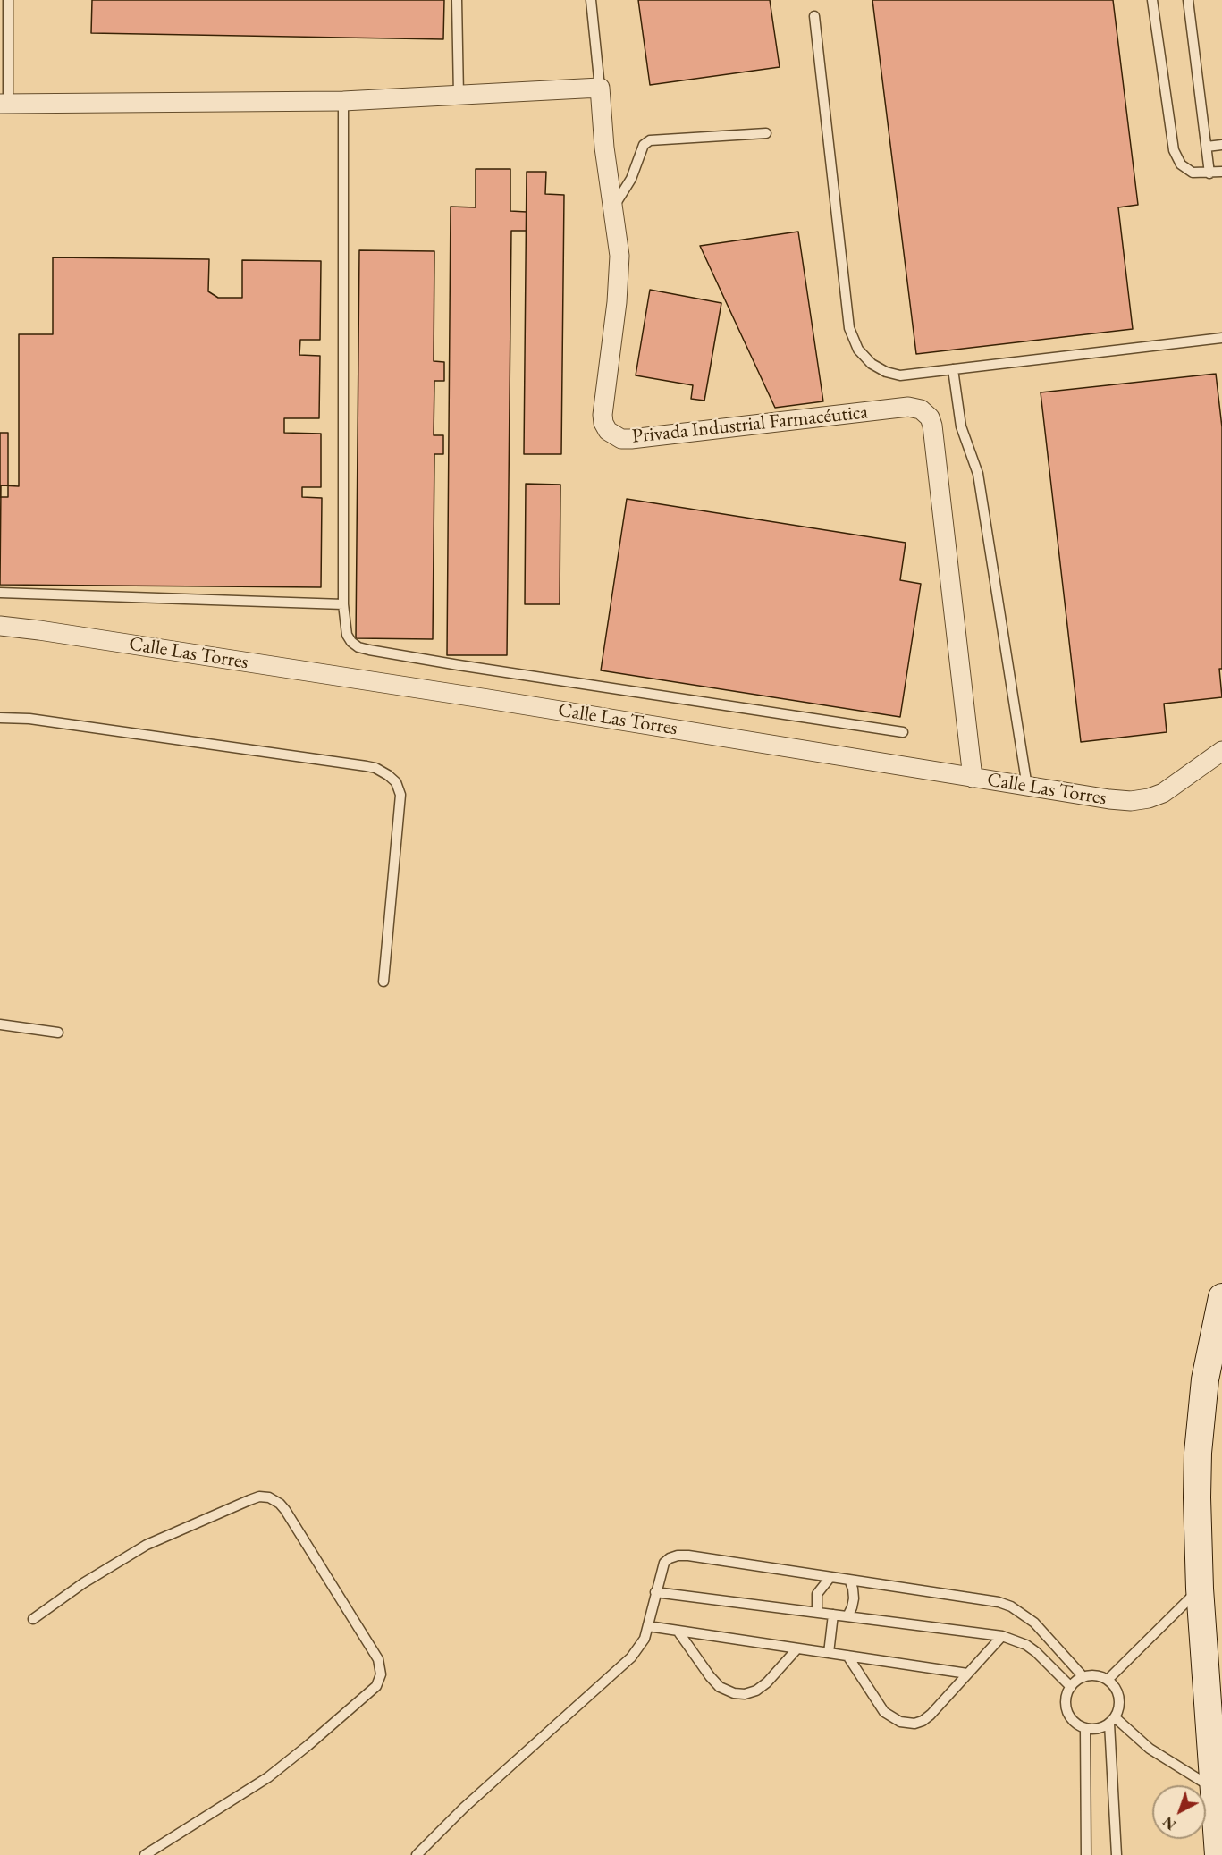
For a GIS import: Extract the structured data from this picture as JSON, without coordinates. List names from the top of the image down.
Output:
{
  "streets": {
    "street": ["Privada Industrial Farmacéutica", "Calle Las Torres"]
  },
  "crossings": [
    ["Privada Industrial Farmacéutica", "Calle Las Torres"]
  ],
  "north": "bottom left"
}
